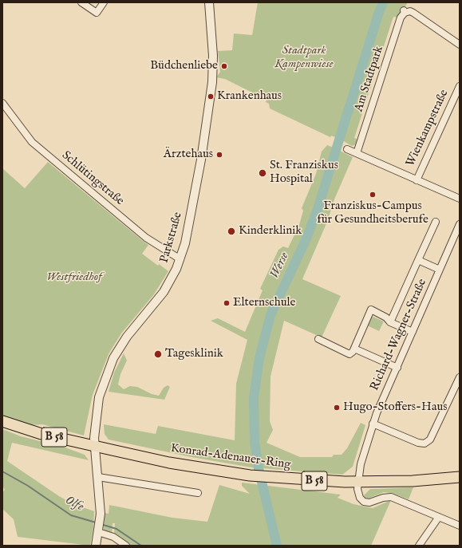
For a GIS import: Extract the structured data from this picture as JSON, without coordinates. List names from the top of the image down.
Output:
{
  "streets": {
    "main road": ["B 58", "Konrad-Adenauer-Ring"],
    "street": [
      "Am Stadtpark",
      "Wienkampstraße",
      "Schlütingstraße",
      "Parkstraße",
      "Richard-Wagner-Straße"
    ]
  },
  "crossings": [
    ["Schlütingstraße", "Parkstraße"],
    ["Parkstraße", "Konrad-Adenauer-Ring"],
    ["Richard-Wagner-Straße", "Konrad-Adenauer-Ring"]
  ],
  "water": ["Werse", "Olfe"],
  "parks": ["Stadtpark Kampenwiese", "Westfriedhof"],
  "places": [
    "Büdchenliebe",
    "Krankenhaus",
    "Ärztehaus",
    "St. Franziskus Hospital",
    "Franziskus-Campus für Gesundheitsberufe",
    "Kinderklinik",
    "Elternschule",
    "Tagesklinik",
    "Hugo-Stoffers-Haus"
  ]
}
